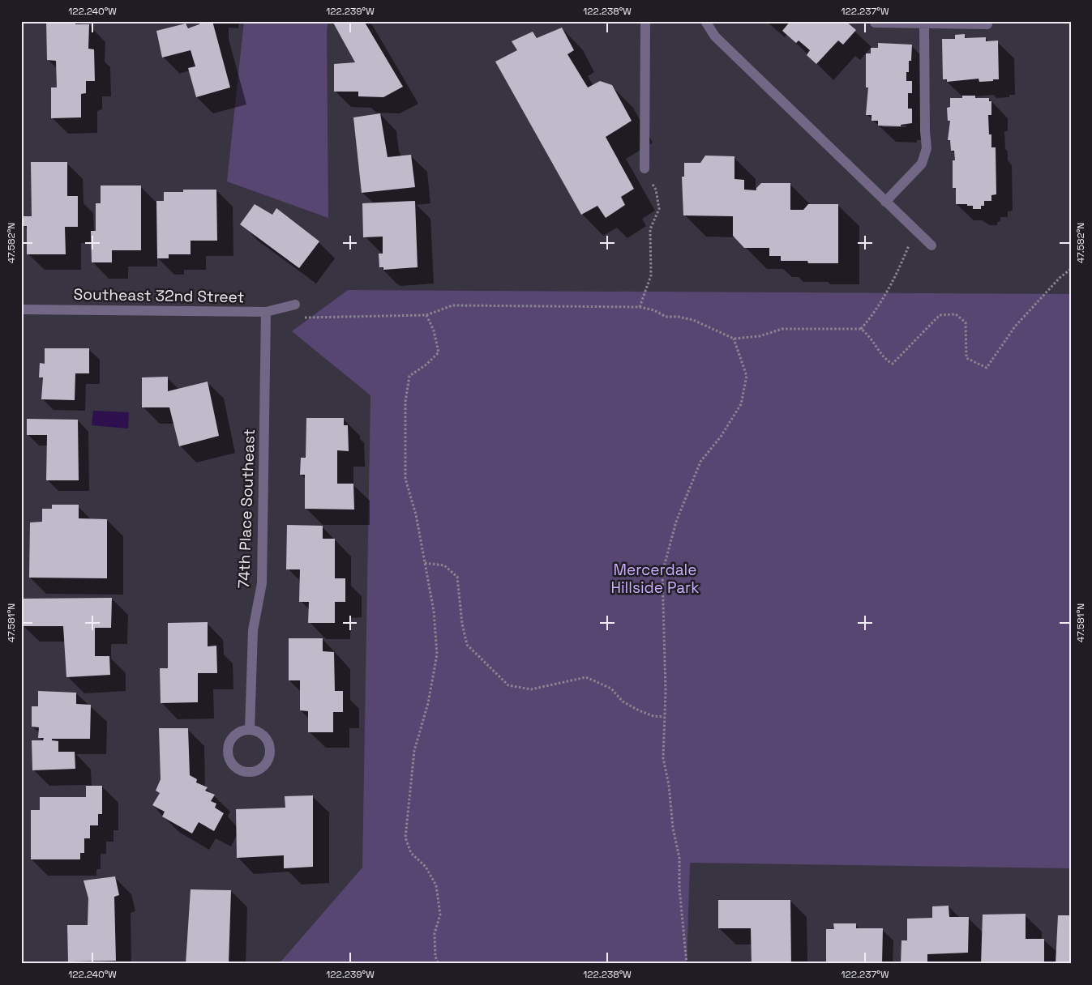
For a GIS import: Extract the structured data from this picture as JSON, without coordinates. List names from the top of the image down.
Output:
{
  "streets": {
    "street": ["Southeast 32nd Street", "74th Place Southeast"]
  },
  "crossings": [
    ["Southeast 32nd Street", "74th Place Southeast"]
  ],
  "parks": ["Mercerdale Hillside Park"],
  "coordinates": [
    "122.240°W",
    "122.239°W",
    "122.238°W",
    "122.237°W",
    "47.582°N",
    "47.581°N"
  ]
}
